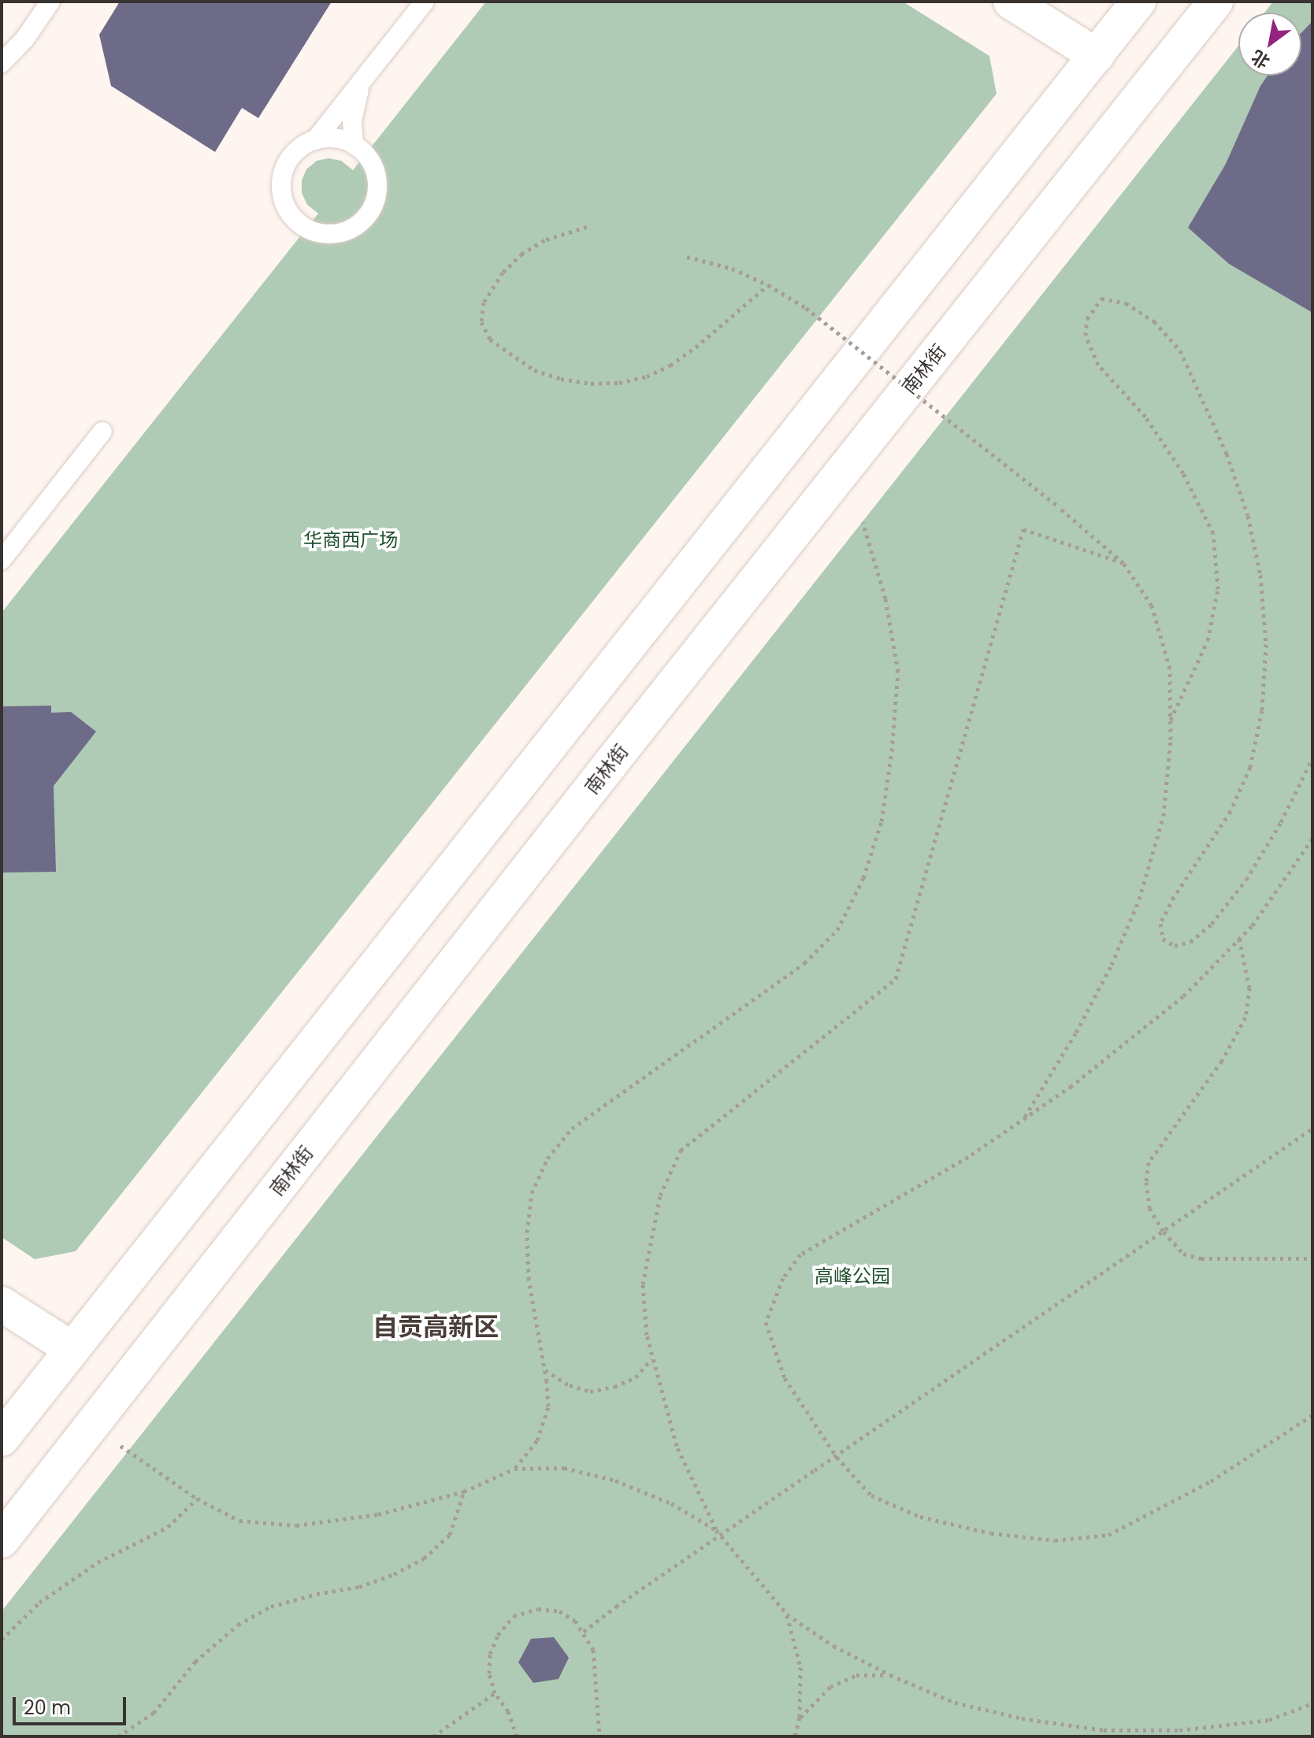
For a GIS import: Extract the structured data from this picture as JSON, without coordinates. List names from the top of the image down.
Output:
{
  "streets": {
    "main road": ["南林街"]
  },
  "districts": ["自贡高新区"],
  "parks": ["华商西广场", "高峰公园"],
  "scale_bar": "20 m",
  "north": "bottom left"
}
